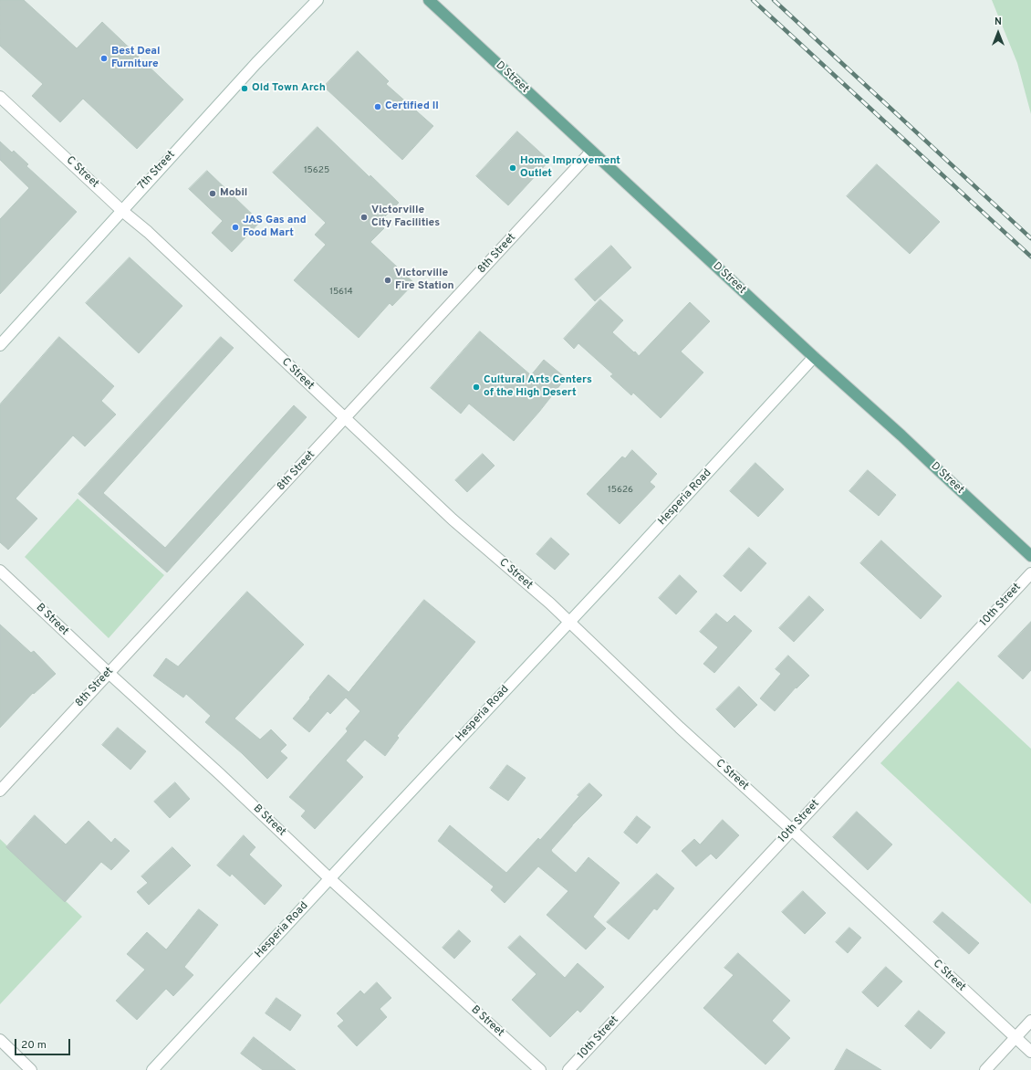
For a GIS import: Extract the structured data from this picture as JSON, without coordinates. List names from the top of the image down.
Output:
{
  "streets": {
    "main road": ["D Street"],
    "street": [
      "7th Street",
      "C Street",
      "8th Street",
      "Hesperia Road",
      "10th Street",
      "B Street"
    ]
  },
  "crossings": [
    ["D Street", "8th Street"],
    ["D Street", "Hesperia Road"],
    ["7th Street", "C Street"],
    ["C Street", "8th Street"],
    ["C Street", "Hesperia Road"],
    ["C Street", "10th Street"],
    ["8th Street", "B Street"],
    ["Hesperia Road", "B Street"]
  ],
  "places": [
    "Best Deal Furniture",
    "Old Town Arch",
    "Certified II",
    "Home Improvement Outlet",
    "Mobil",
    "Victorville City Facilities",
    "JAS Gas and Food Mart",
    "Victorville Fire Station",
    "Cultural Arts Centers of the High Desert"
  ],
  "house_numbers": ["15625", "15614", "15626"],
  "scale_bar": "20 m",
  "north": "top"
}
